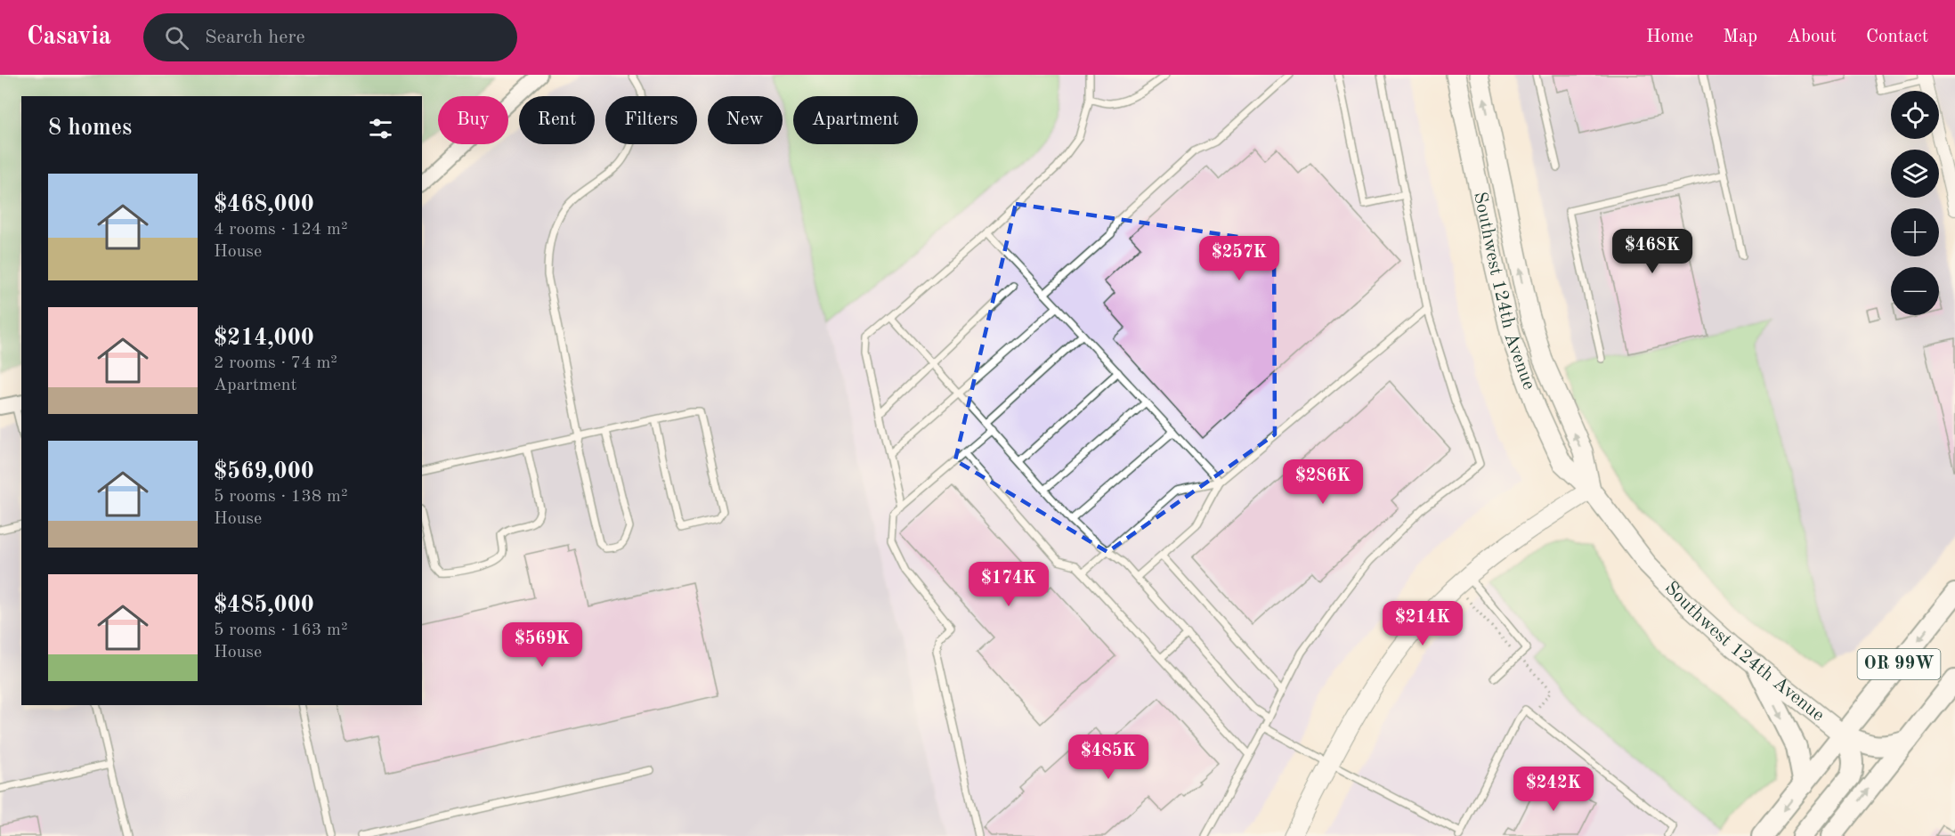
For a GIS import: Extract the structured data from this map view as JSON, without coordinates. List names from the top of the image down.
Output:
{
  "streets": {
    "highway": ["OR 99W"],
    "main road": ["Southwest 124th Avenue"]
  },
  "crossings": [
    ["Southwest 124th Avenue", "OR 99W"]
  ],
  "page": {
    "header": "Casavia",
    "search": "Search here",
    "nav": [
      "Home",
      "Map",
      "About",
      "Contact"
    ],
    "map_buttons": ["+", "−"],
    "chip": [
      "Buy",
      "Rent",
      "Filters",
      "New",
      "Apartment"
    ],
    "heading": "8 homes",
    "list": [
      {
        "name": "$468,000",
        "note": "4 rooms · 124 m² · House"
      },
      {
        "name": "$214,000",
        "note": "2 rooms · 74 m² · Apartment"
      },
      {
        "name": "$569,000",
        "note": "5 rooms · 138 m² · House"
      },
      {
        "name": "$485,000",
        "note": "5 rooms · 163 m² · House"
      }
    ],
    "price": [
      "$468K",
      "$257K",
      "$286K",
      "$174K",
      "$214K",
      "$569K",
      "$485K",
      "$242K"
    ]
  }
}
